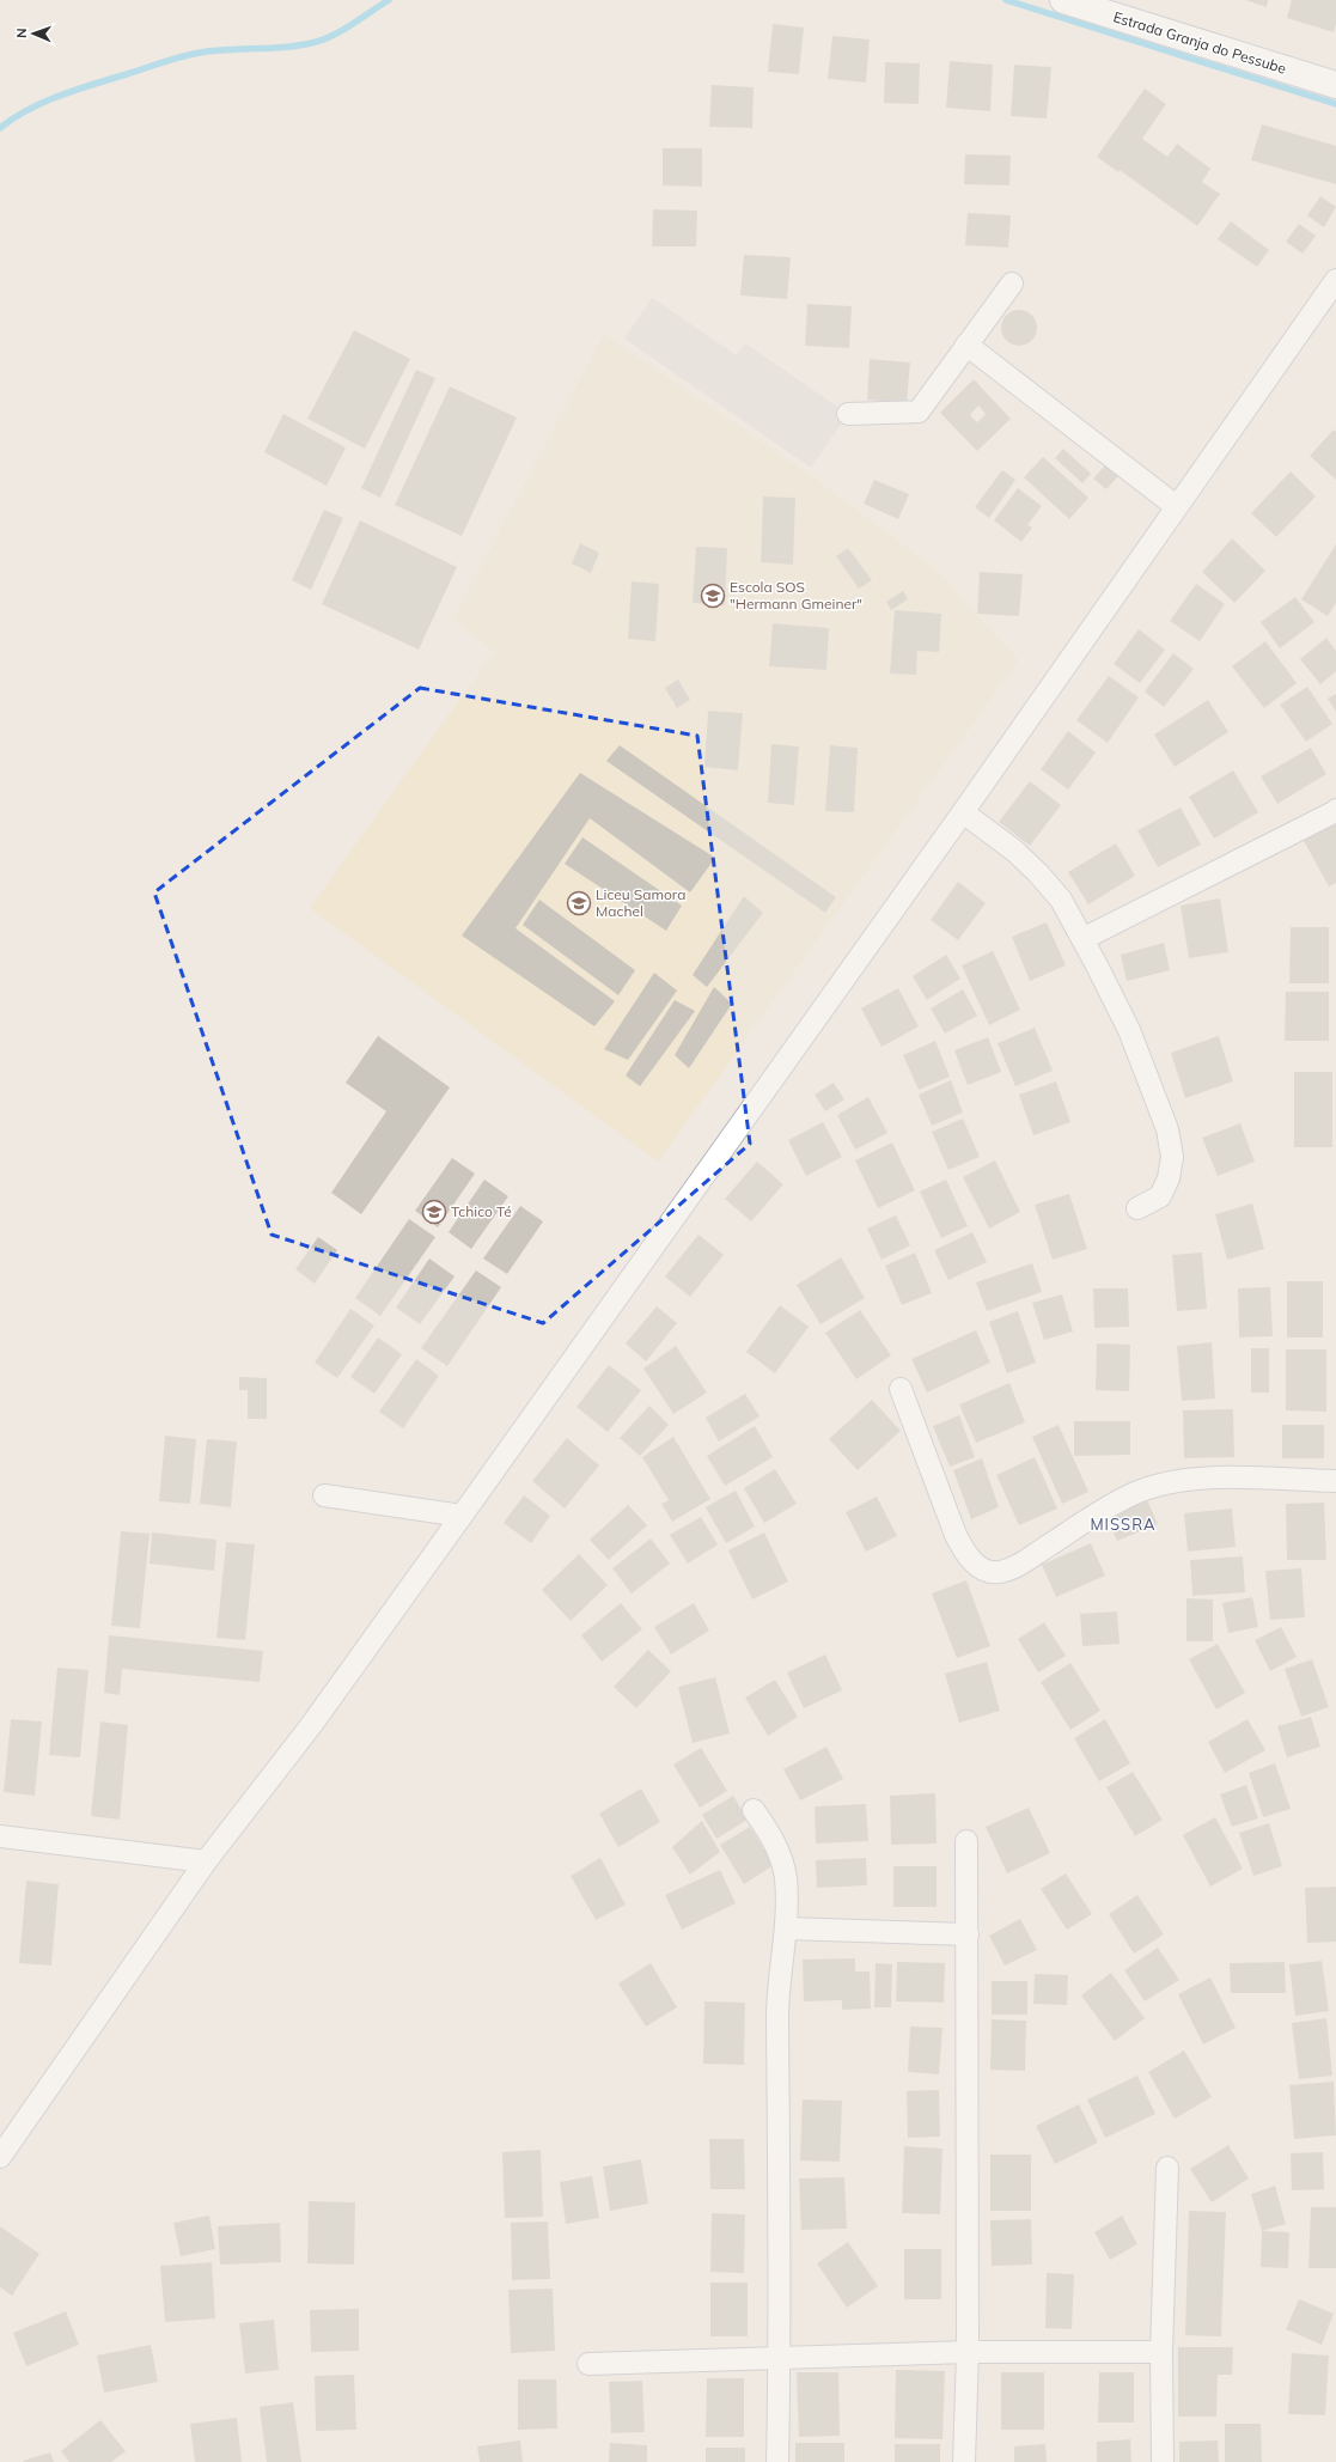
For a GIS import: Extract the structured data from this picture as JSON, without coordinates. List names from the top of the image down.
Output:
{
  "streets": {
    "main road": ["Estrada Granja do Pessube"]
  },
  "districts": ["MISSRA"],
  "places": {
    "school or university": ["Escola SOS \"Hermann Gmeiner\"", "Liceu Samora Machel", "Tchico Té"]
  },
  "north": "left"
}
